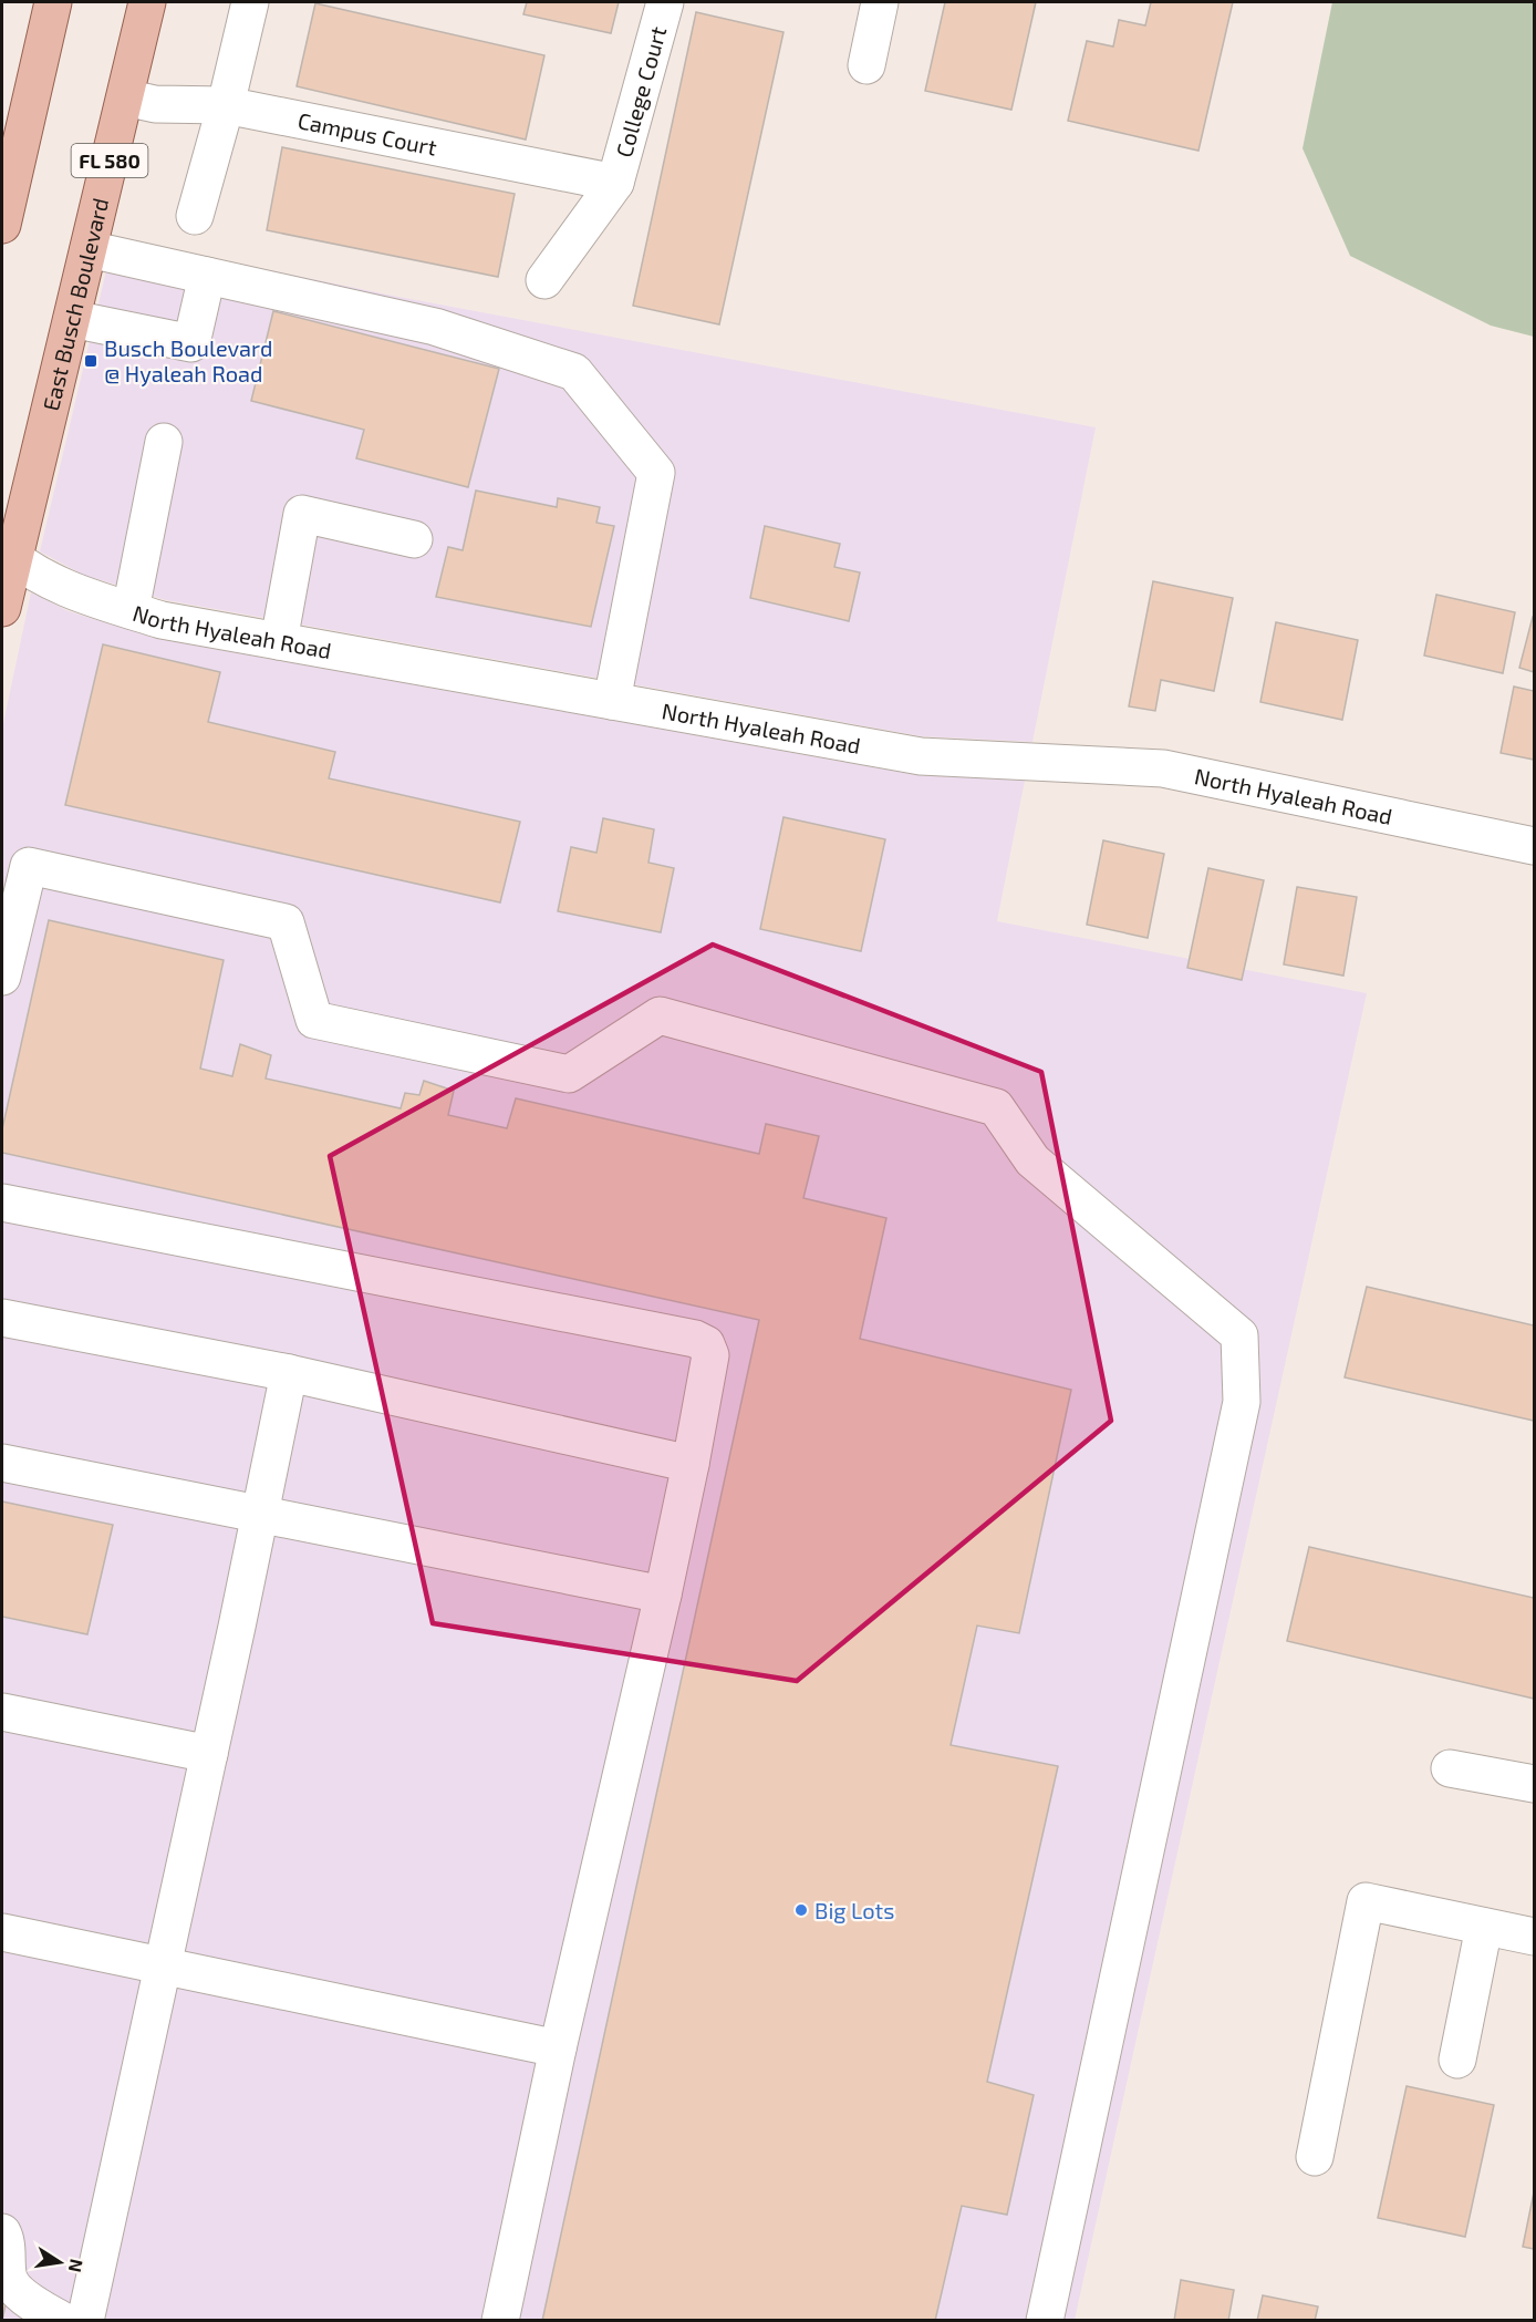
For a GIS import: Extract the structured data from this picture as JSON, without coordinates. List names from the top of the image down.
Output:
{
  "streets": {
    "main road": ["FL 580", "East Busch Boulevard"],
    "street": ["College Court", "Campus Court", "North Hyaleah Road"]
  },
  "crossings": [
    ["College Court", "Campus Court"],
    ["Campus Court", "East Busch Boulevard"],
    ["East Busch Boulevard", "North Hyaleah Road"]
  ],
  "places": {
    "transit": ["Busch Boulevard @ Hyaleah Road"],
    "other": ["Big Lots"]
  },
  "north": "right"
}
